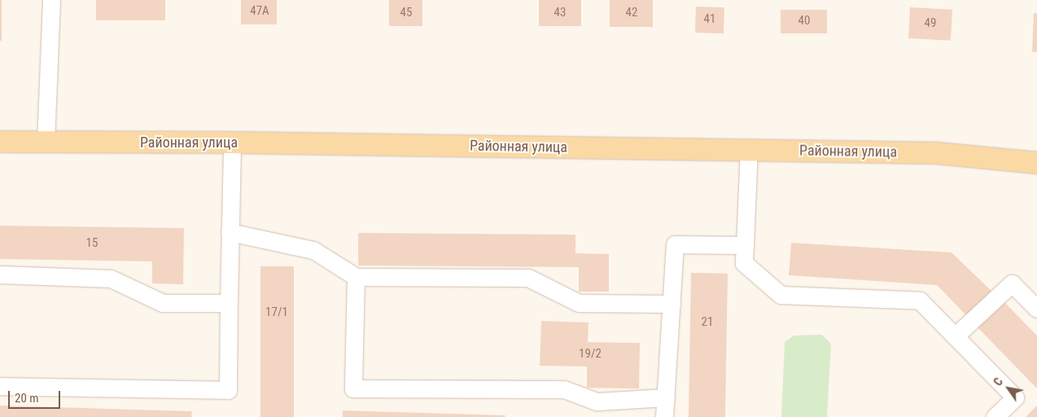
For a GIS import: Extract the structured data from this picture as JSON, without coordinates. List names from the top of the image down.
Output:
{
  "streets": {
    "main road": ["Районная улица"]
  },
  "house_numbers": [
    "47А",
    "45",
    "43",
    "42",
    "41",
    "40",
    "49",
    "15",
    "17/1",
    "21",
    "19/2"
  ],
  "scale_bar": "20 m",
  "north": "top left"
}
